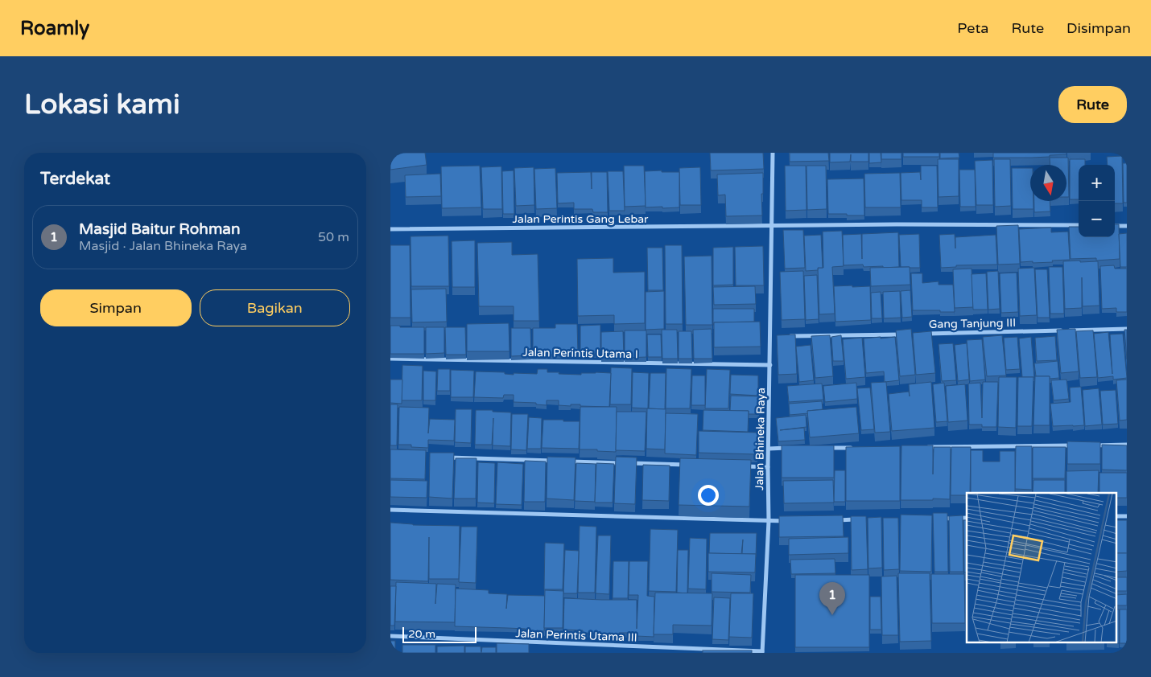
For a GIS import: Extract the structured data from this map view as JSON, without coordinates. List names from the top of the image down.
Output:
{
  "streets": {
    "street": [
      "Jalan Perintis Gang Lebar",
      "Gang Tanjung III",
      "Jalan Perintis Utama I",
      "Jalan Bhineka Raya",
      "Jalan Perintis Utama III"
    ]
  },
  "crossings": [
    ["Jalan Perintis Gang Lebar", "Jalan Bhineka Raya"],
    ["Jalan Perintis Utama I", "Jalan Bhineka Raya"],
    ["Jalan Bhineka Raya", "Jalan Perintis Utama III"]
  ],
  "scale_bar": "20 m",
  "north": "bottom",
  "page": {
    "header": "Roamly",
    "nav": ["Peta", "Rute", "Disimpan"],
    "buttons": [
      "Rute",
      ["Simpan", "Bagikan"]
    ],
    "title": "Lokasi kami",
    "heading": "Terdekat",
    "map_buttons": ["+", "−"],
    "list": [
      {
        "mark": "1",
        "name": "Masjid Baitur Rohman",
        "note": "Masjid · Jalan Bhineka Raya",
        "value": "50 m"
      }
    ],
    "pins": "1",
    "scale": "20 m"
  }
}
